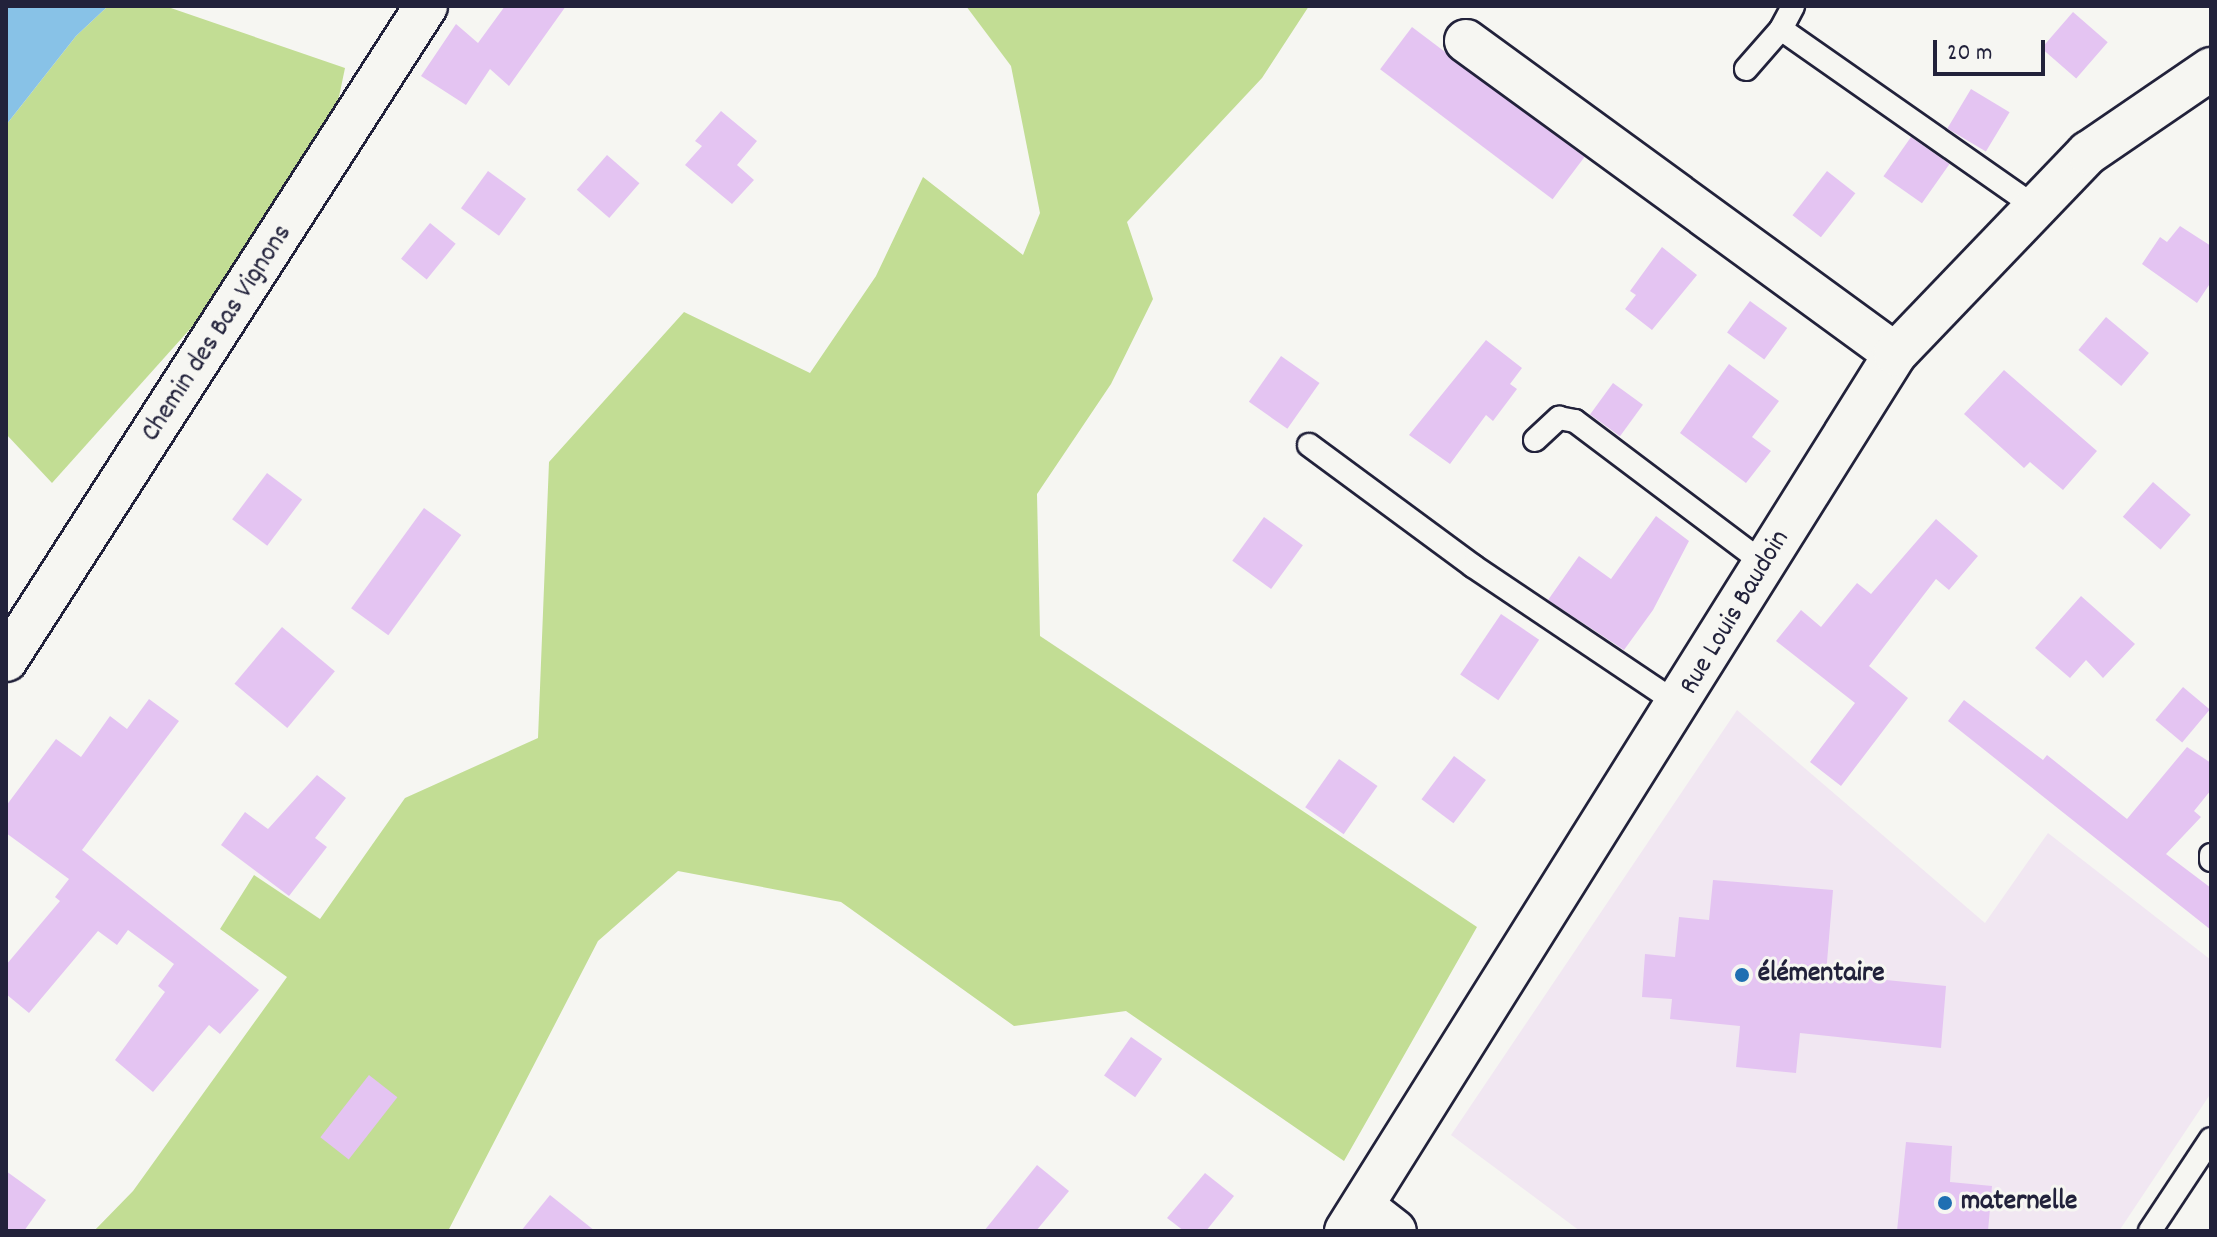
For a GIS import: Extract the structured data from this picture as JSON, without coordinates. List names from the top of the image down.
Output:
{
  "streets": {
    "street": ["Chemin des Bas Vignons", "Rue Louis Baudoin"]
  },
  "places": ["élémentaire", "maternelle"],
  "scale_bar": "20 m"
}
